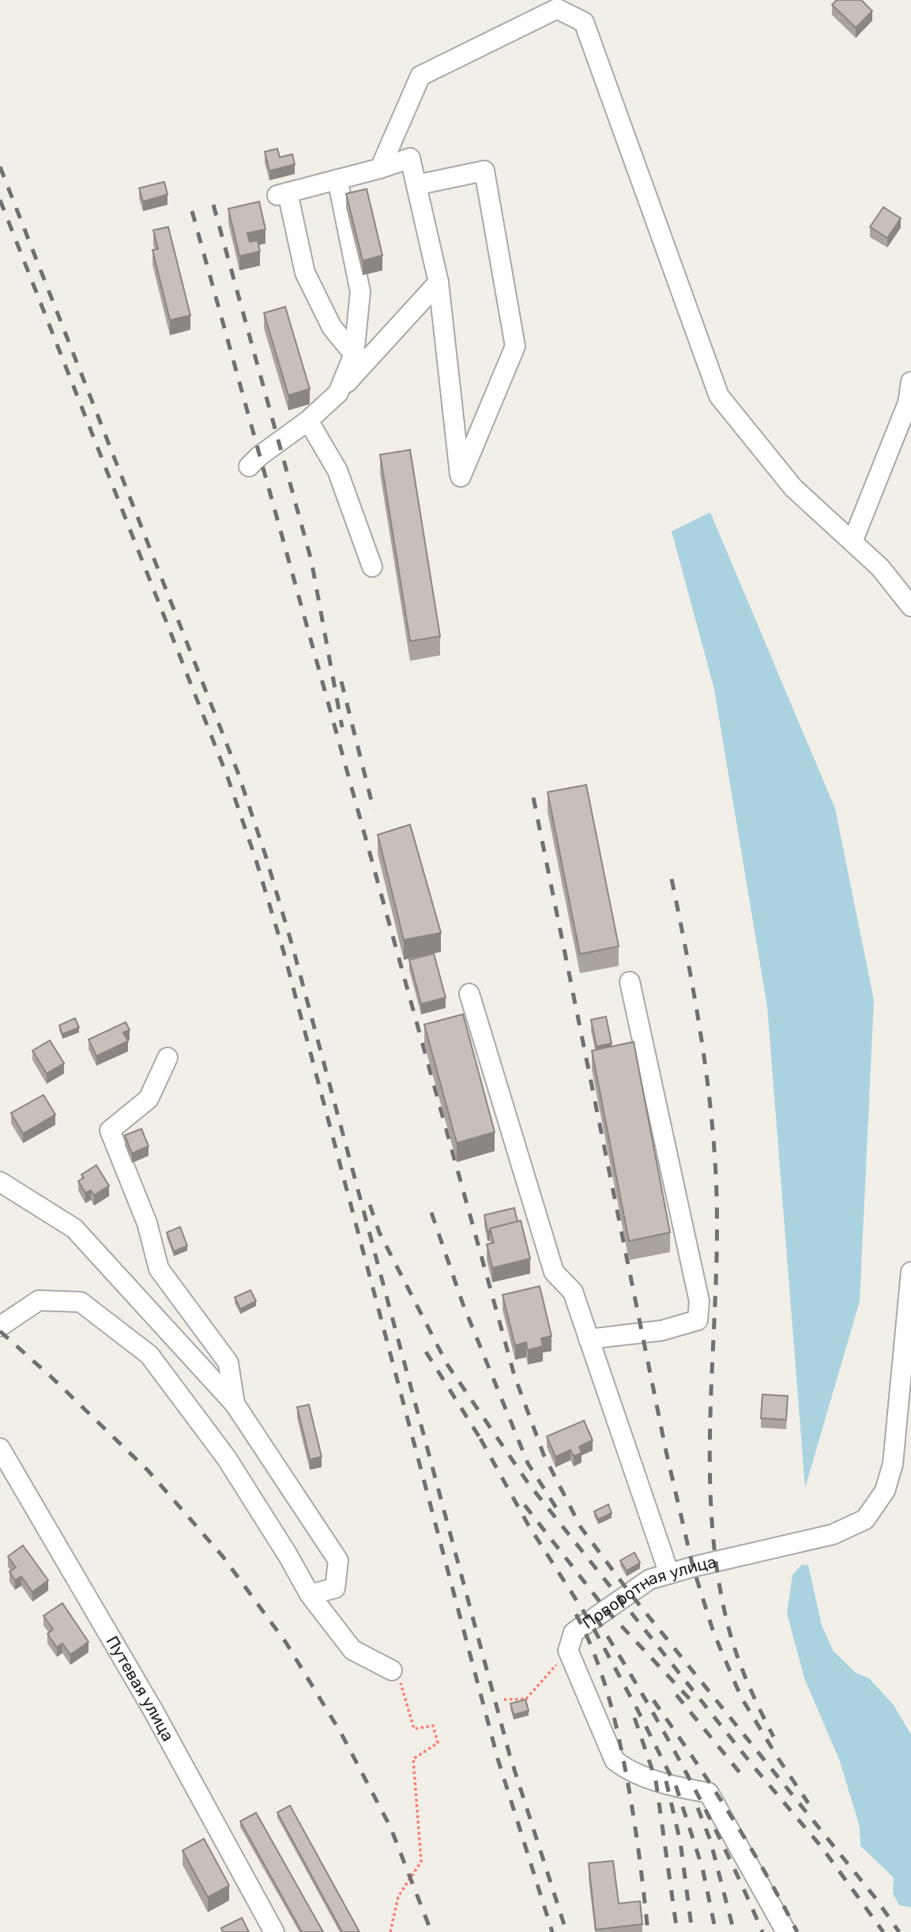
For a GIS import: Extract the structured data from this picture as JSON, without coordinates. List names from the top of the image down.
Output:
{
  "streets": {
    "street": ["Поворотная улица", "Путевая улица"]
  }
}
